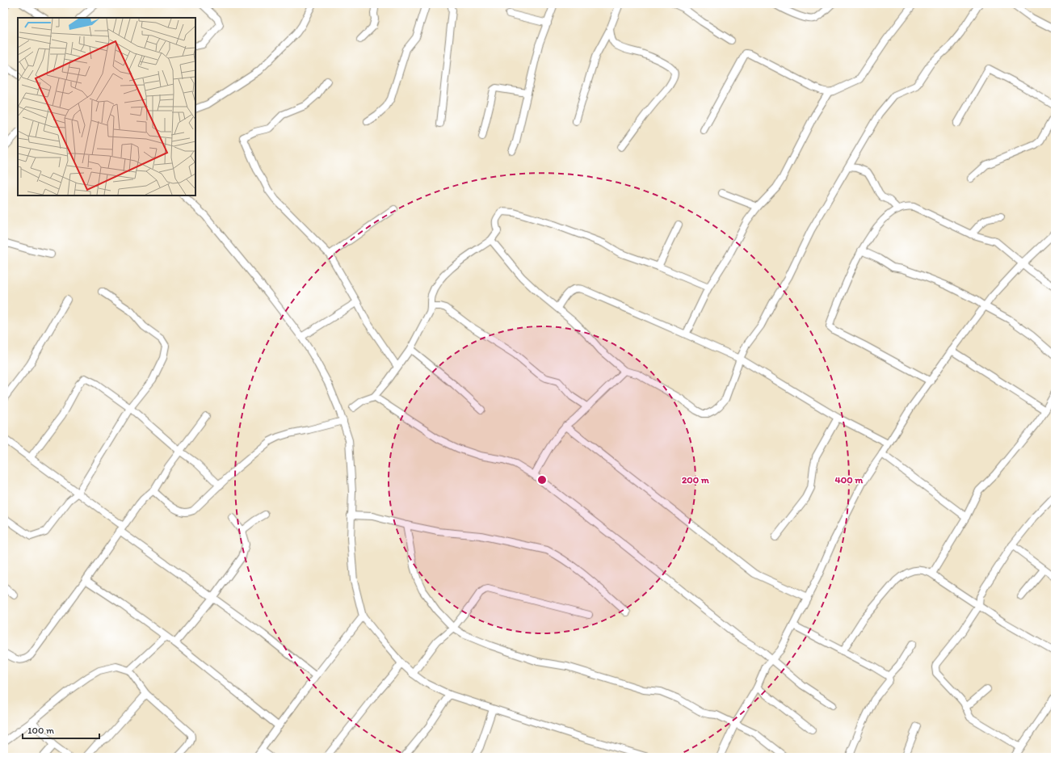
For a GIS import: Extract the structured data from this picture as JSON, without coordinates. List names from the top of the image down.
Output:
{
  "scale_bar": "100 m",
  "rings": ["200 m", "400 m"]
}
